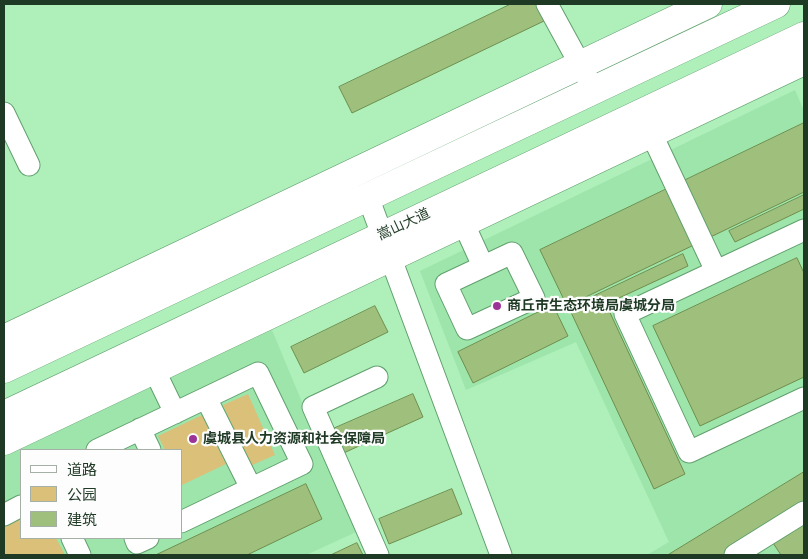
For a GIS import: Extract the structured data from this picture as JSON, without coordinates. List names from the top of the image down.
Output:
{
  "streets": {
    "main road": ["嵩山大道"]
  },
  "places": ["商丘市生态环境局虞城分局", "虞城县人力资源和社会保障局"],
  "legend": ["道路", "公园", "建筑"]
}
